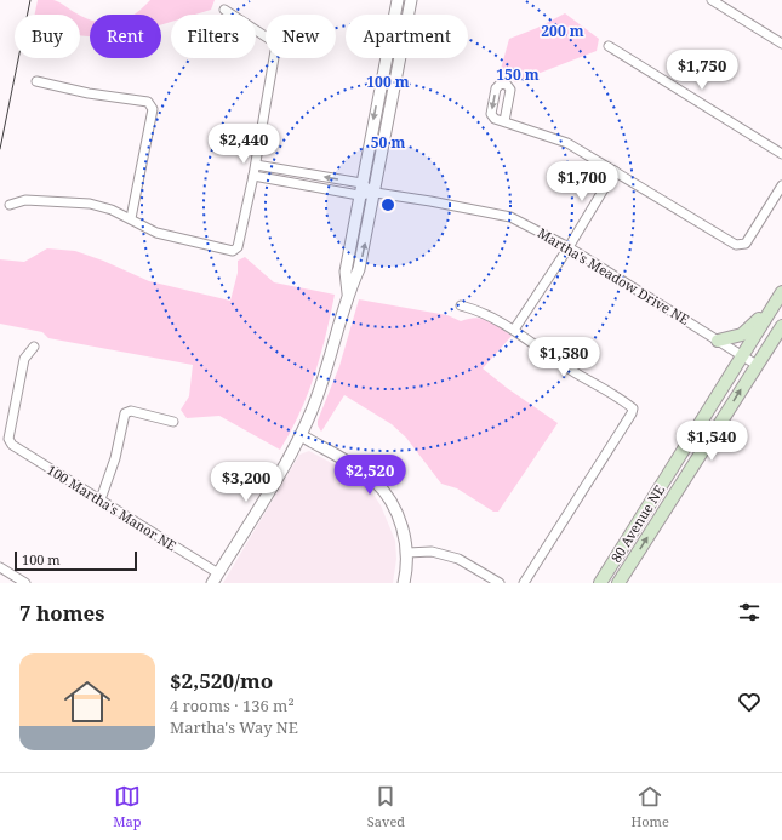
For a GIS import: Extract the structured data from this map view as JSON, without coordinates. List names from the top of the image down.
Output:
{
  "streets": {
    "main road": ["80 Avenue NE"],
    "street": ["Martha's Meadow Drive NE", "100 Martha's Manor NE"]
  },
  "crossings": [
    ["Martha's Meadow Drive NE", "80 Avenue NE"]
  ],
  "scale_bar": "100 m",
  "page": {
    "chip": [
      "Buy",
      "Rent",
      "Filters",
      "New",
      "Apartment"
    ],
    "price": [
      "$1,750",
      "$2,440",
      "$1,700",
      "$1,580",
      "$1,540",
      "$2,520",
      "$3,200"
    ],
    "scale": "100 m",
    "heading": "7 homes",
    "list": [
      {
        "name": "$2,520/mo",
        "note": "4 rooms · 136 m² · Martha's Way NE"
      }
    ],
    "tabs": ["Map", "Saved", "Home"]
  },
  "rings": [
    "200 m",
    "150 m",
    "100 m",
    "50 m"
  ]
}
